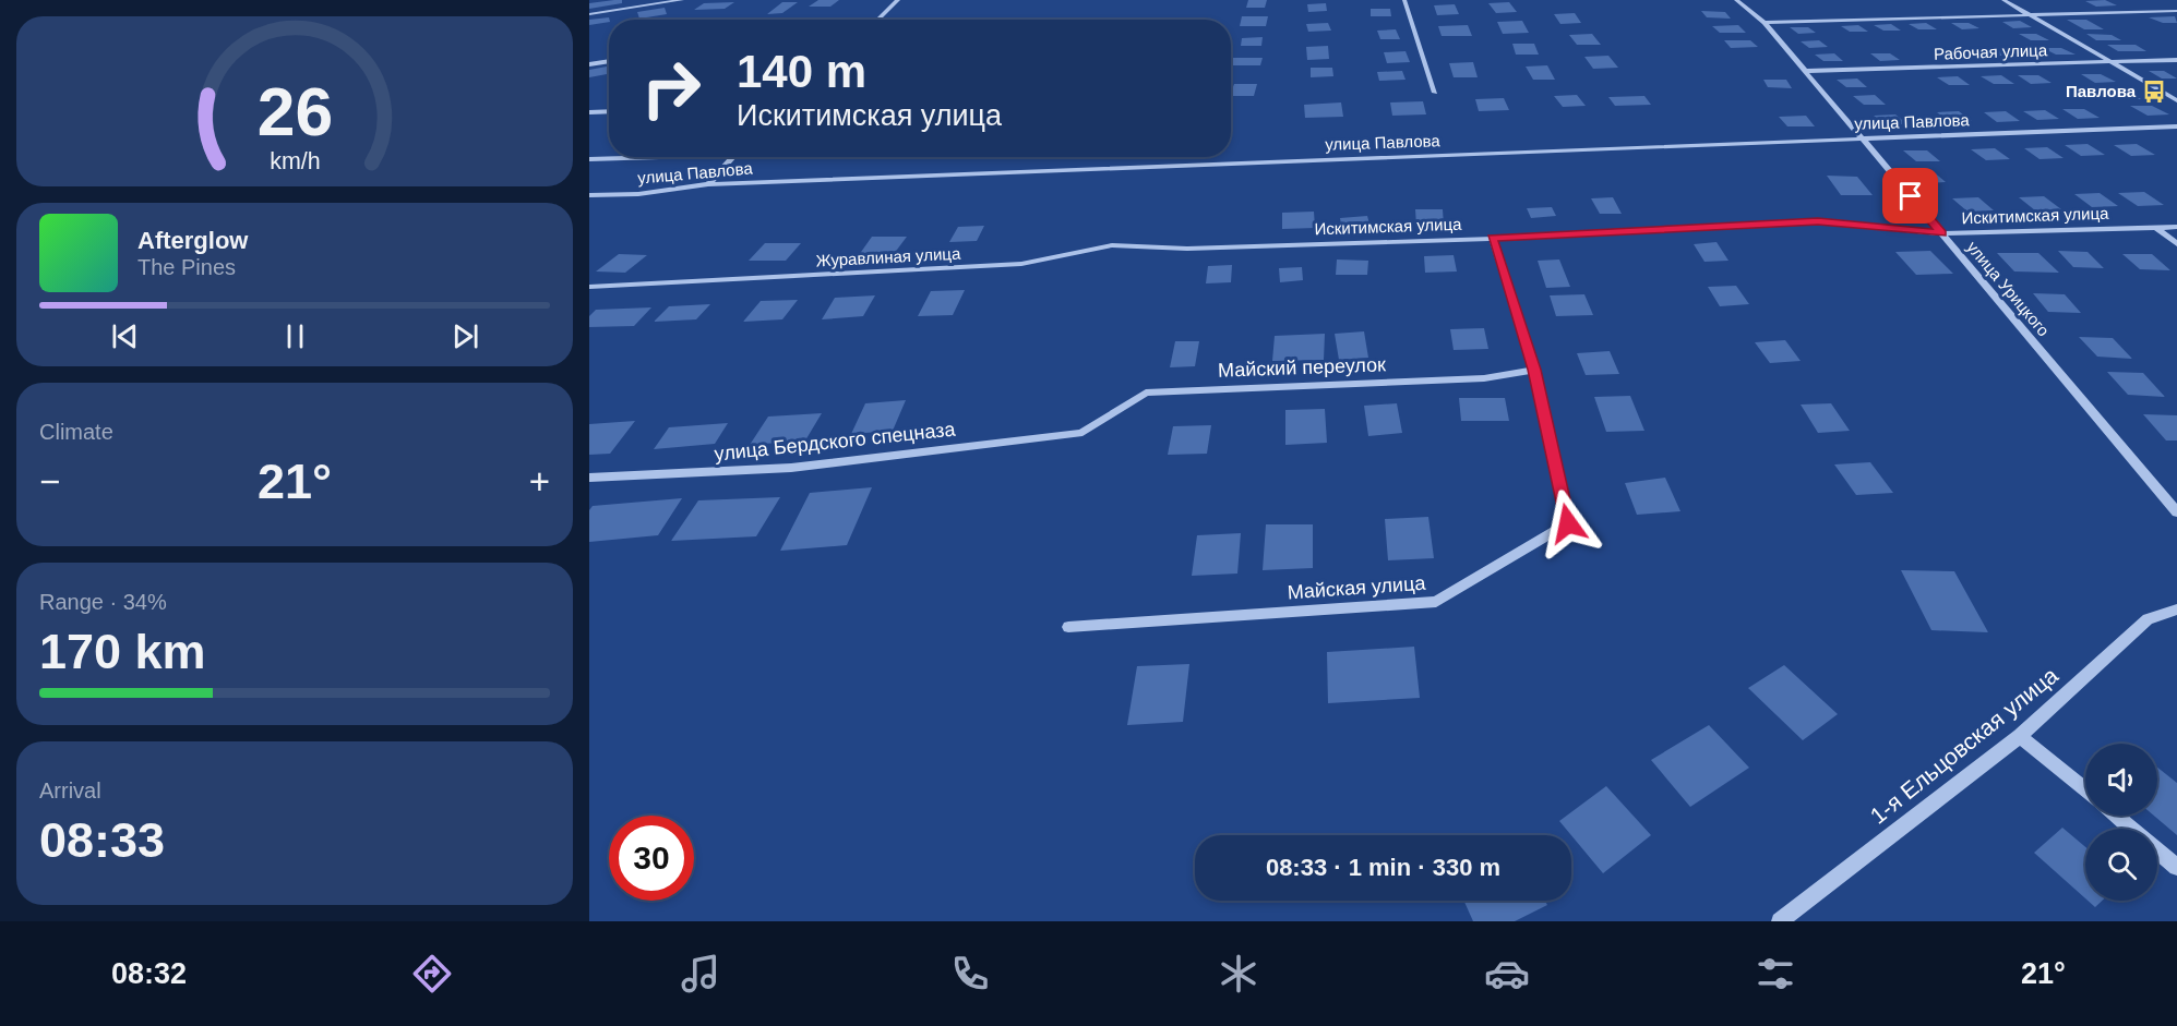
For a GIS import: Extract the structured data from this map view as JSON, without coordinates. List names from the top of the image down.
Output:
{
  "streets": {
    "street": [
      "Рабочая улица",
      "улица Павлова",
      "Искитимская улица",
      "Журавлиная улица",
      "улица Урицкого",
      "Майский переулок",
      "улица Бердского спецназа",
      "Майская улица",
      "1-я Ельцовская улица"
    ]
  },
  "crossings": [
    ["Рабочая улица", "улица Урицкого"],
    ["улица Павлова", "улица Урицкого"],
    ["Искитимская улица", "Журавлиная улица"],
    ["Искитимская улица", "улица Урицкого"],
    ["Искитимская улица", "Майская улица"],
    ["Майский переулок", "улица Бердского спецназа"],
    ["Майский переулок", "Майская улица"]
  ],
  "places": {
    "bus stop": ["Павлова"]
  },
  "page": {
    "turn": ["140 m", "Искитимская улица"],
    "song": ["Afterglow", "The Pines"],
    "tile": [
      "Climate",
      ["Range · 34%", "170 km"],
      ["Arrival", "08:33"]
    ],
    "heat": ["−", "21°", "+"],
    "limit": "30",
    "trip": "08:33 · 1 min · 330 m",
    "tabs": ["08:32", "21°"],
    "gauge": ["26", "km/h"]
  }
}
